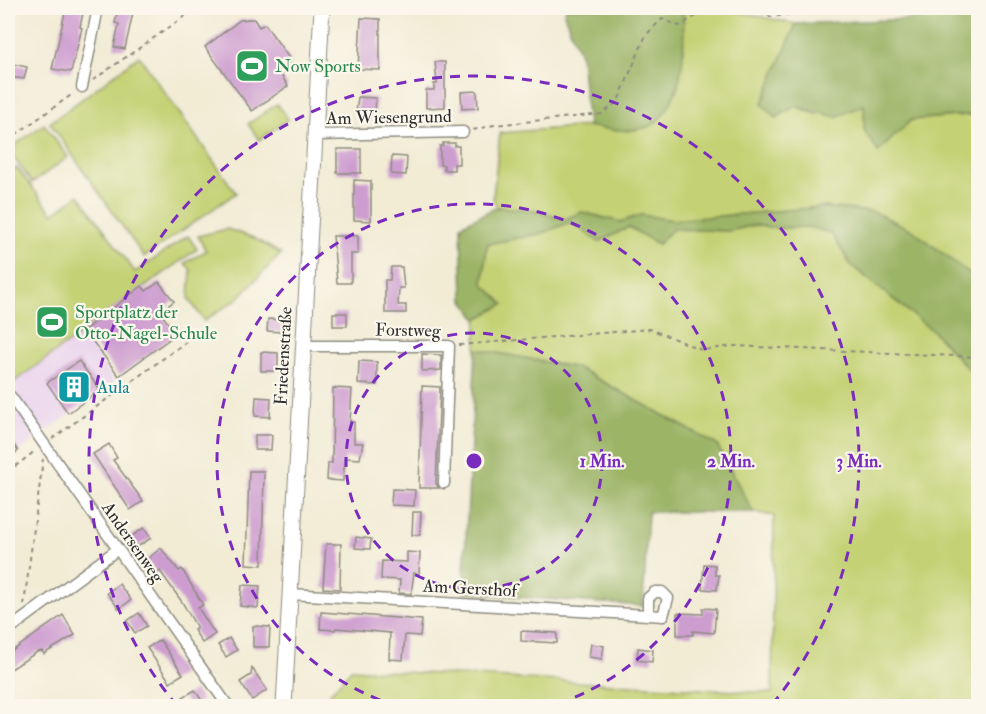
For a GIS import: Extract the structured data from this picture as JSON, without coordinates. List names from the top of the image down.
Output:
{
  "streets": {
    "main road": ["Friedenstraße"],
    "street": [
      "Am Wiesengrund",
      "Forstweg",
      "Andersenweg",
      "Am Gersthof"
    ]
  },
  "crossings": [
    ["Am Wiesengrund", "Friedenstraße"],
    ["Forstweg", "Friedenstraße"],
    ["Friedenstraße", "Am Gersthof"]
  ],
  "places": {
    "sports": ["Now Sports", "Sportplatz der Otto-Nagel-Schule"],
    "building": ["Aula"]
  },
  "rings": ["1 Min.", "2 Min.", "3 Min."]
}
